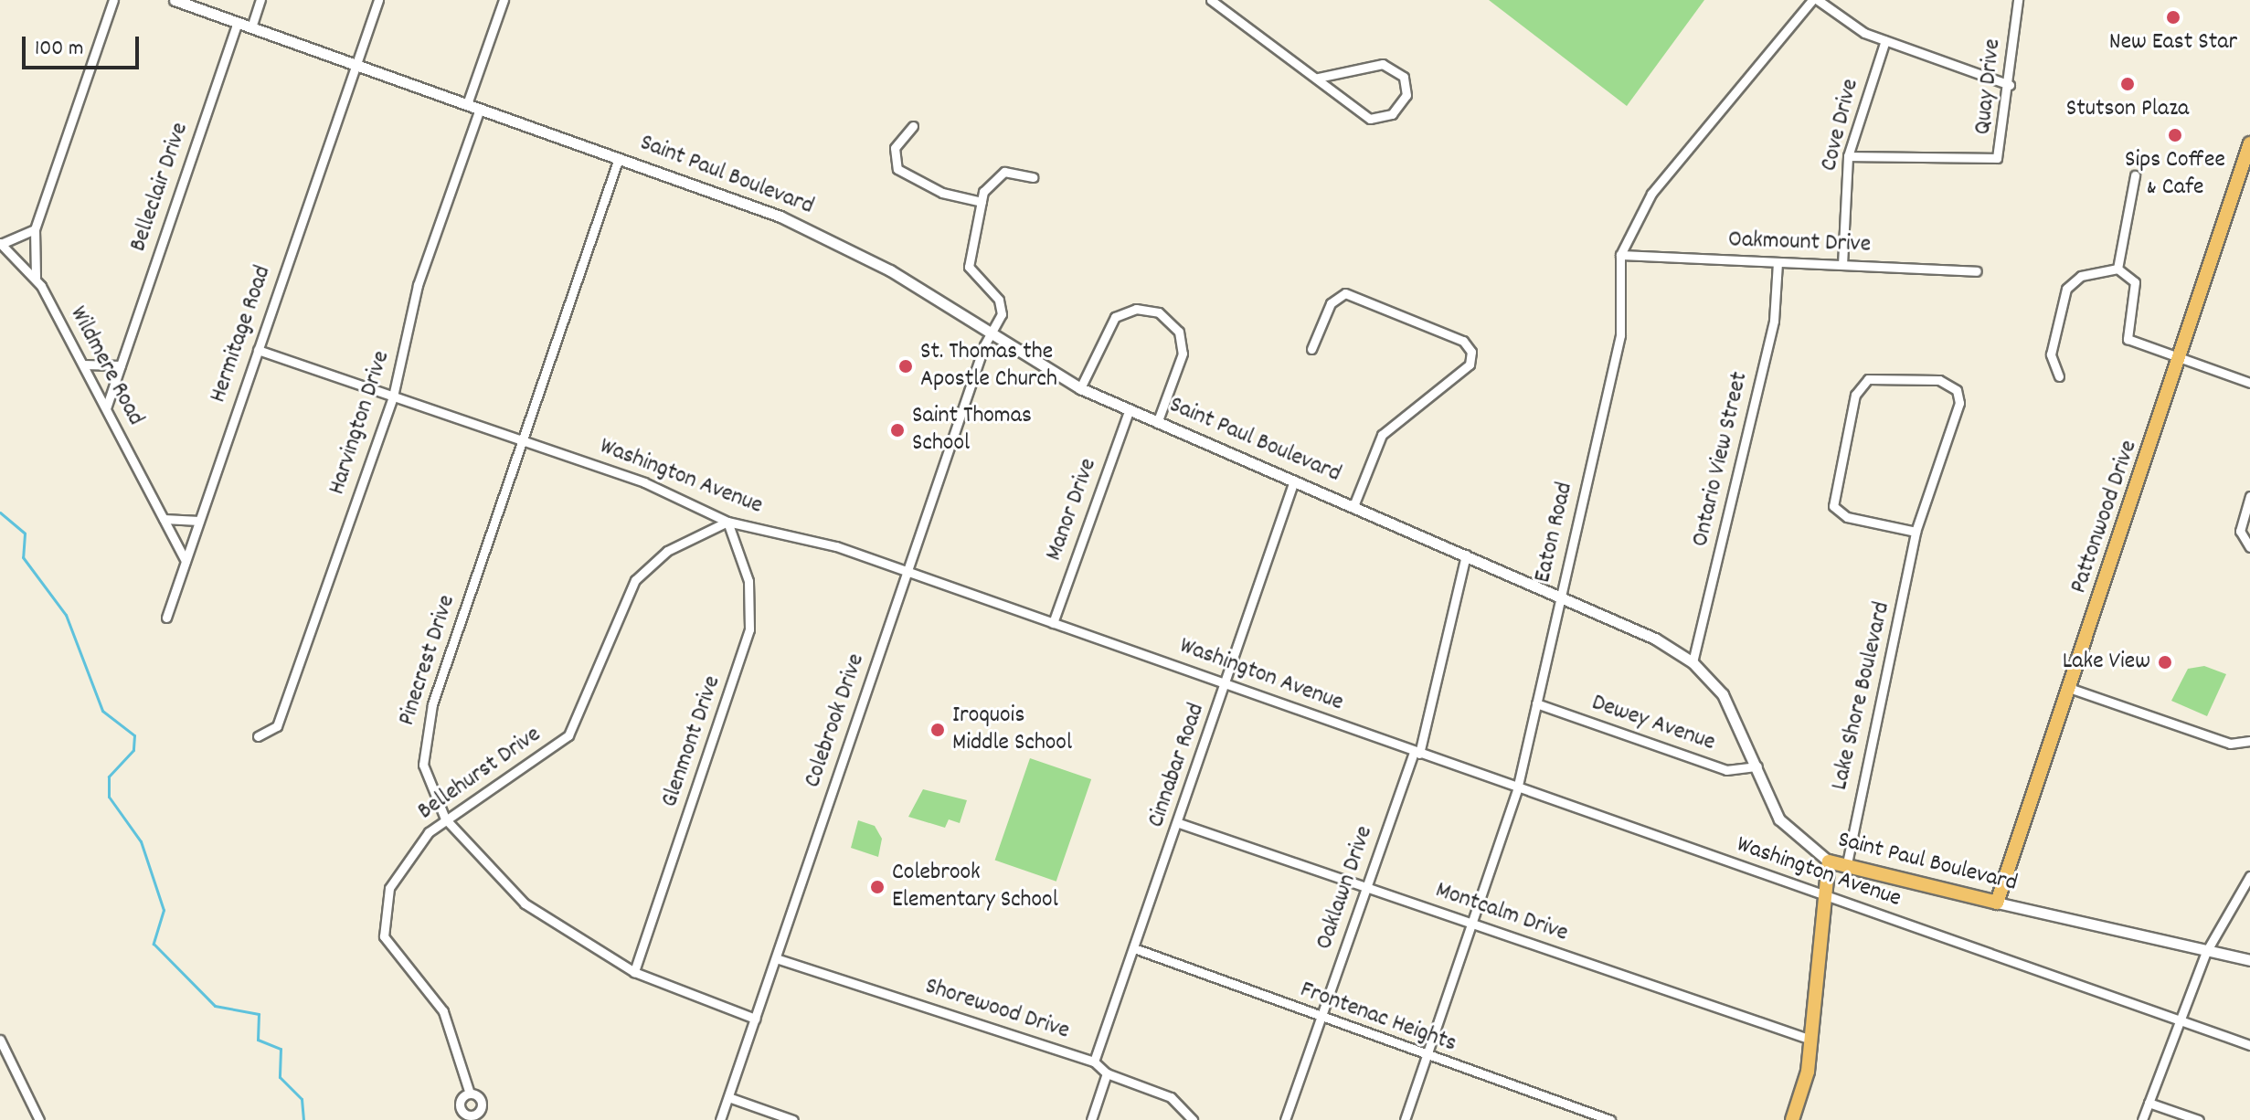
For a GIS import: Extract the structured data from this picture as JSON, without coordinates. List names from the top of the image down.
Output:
{
  "streets": {
    "main road": ["Saint Paul Boulevard", "Pattonwood Drive"],
    "street": [
      "Quay Drive",
      "Cove Drive",
      "Belleclair Drive",
      "Oakmount Drive",
      "Hermitage Road",
      "Wildmere Road",
      "Harvington Drive",
      "Ontario View Street",
      "Washington Avenue",
      "Manor Drive",
      "Eaton Road",
      "Pinecrest Drive",
      "Lake Shore Boulevard",
      "Colebrook Drive",
      "Dewey Avenue",
      "Glenmont Drive",
      "Cinnabar Road",
      "Bellehurst Drive",
      "Oaklawn Drive",
      "Montcalm Drive",
      "Shorewood Drive",
      "Frontenac Heights"
    ]
  },
  "crossings": [
    ["Quay Drive", "Cove Drive"],
    ["Cove Drive", "Oakmount Drive"],
    ["Saint Paul Boulevard", "Belleclair Drive"],
    ["Saint Paul Boulevard", "Hermitage Road"],
    ["Saint Paul Boulevard", "Harvington Drive"],
    ["Saint Paul Boulevard", "Ontario View Street"],
    ["Saint Paul Boulevard", "Manor Drive"],
    ["Saint Paul Boulevard", "Pattonwood Drive"],
    ["Saint Paul Boulevard", "Eaton Road"],
    ["Saint Paul Boulevard", "Pinecrest Drive"],
    ["Saint Paul Boulevard", "Lake Shore Boulevard"],
    ["Saint Paul Boulevard", "Colebrook Drive"],
    ["Saint Paul Boulevard", "Dewey Avenue"],
    ["Saint Paul Boulevard", "Cinnabar Road"],
    ["Saint Paul Boulevard", "Oaklawn Drive"],
    ["Belleclair Drive", "Wildmere Road"],
    ["Oakmount Drive", "Ontario View Street"],
    ["Oakmount Drive", "Eaton Road"],
    ["Hermitage Road", "Wildmere Road"],
    ["Hermitage Road", "Washington Avenue"],
    ["Harvington Drive", "Washington Avenue"],
    ["Washington Avenue", "Manor Drive"],
    ["Washington Avenue", "Eaton Road"],
    ["Washington Avenue", "Pinecrest Drive"],
    ["Washington Avenue", "Colebrook Drive"],
    ["Washington Avenue", "Glenmont Drive"],
    ["Washington Avenue", "Cinnabar Road"],
    ["Washington Avenue", "Bellehurst Drive"],
    ["Washington Avenue", "Oaklawn Drive"],
    ["Eaton Road", "Dewey Avenue"],
    ["Eaton Road", "Montcalm Drive"],
    ["Eaton Road", "Frontenac Heights"],
    ["Pinecrest Drive", "Colebrook Drive"],
    ["Pinecrest Drive", "Glenmont Drive"],
    ["Pinecrest Drive", "Bellehurst Drive"],
    ["Colebrook Drive", "Shorewood Drive"],
    ["Glenmont Drive", "Bellehurst Drive"],
    ["Cinnabar Road", "Montcalm Drive"],
    ["Cinnabar Road", "Shorewood Drive"],
    ["Cinnabar Road", "Frontenac Heights"],
    ["Oaklawn Drive", "Montcalm Drive"],
    ["Oaklawn Drive", "Frontenac Heights"]
  ],
  "places": [
    "New East Star",
    "Stutson Plaza",
    "Sips Coffee & Cafe",
    "St. Thomas the Apostle Church",
    "Saint Thomas School",
    "Lake View",
    "Iroquois Middle School",
    "Colebrook Elementary School"
  ],
  "scale_bar": "100 m"
}
